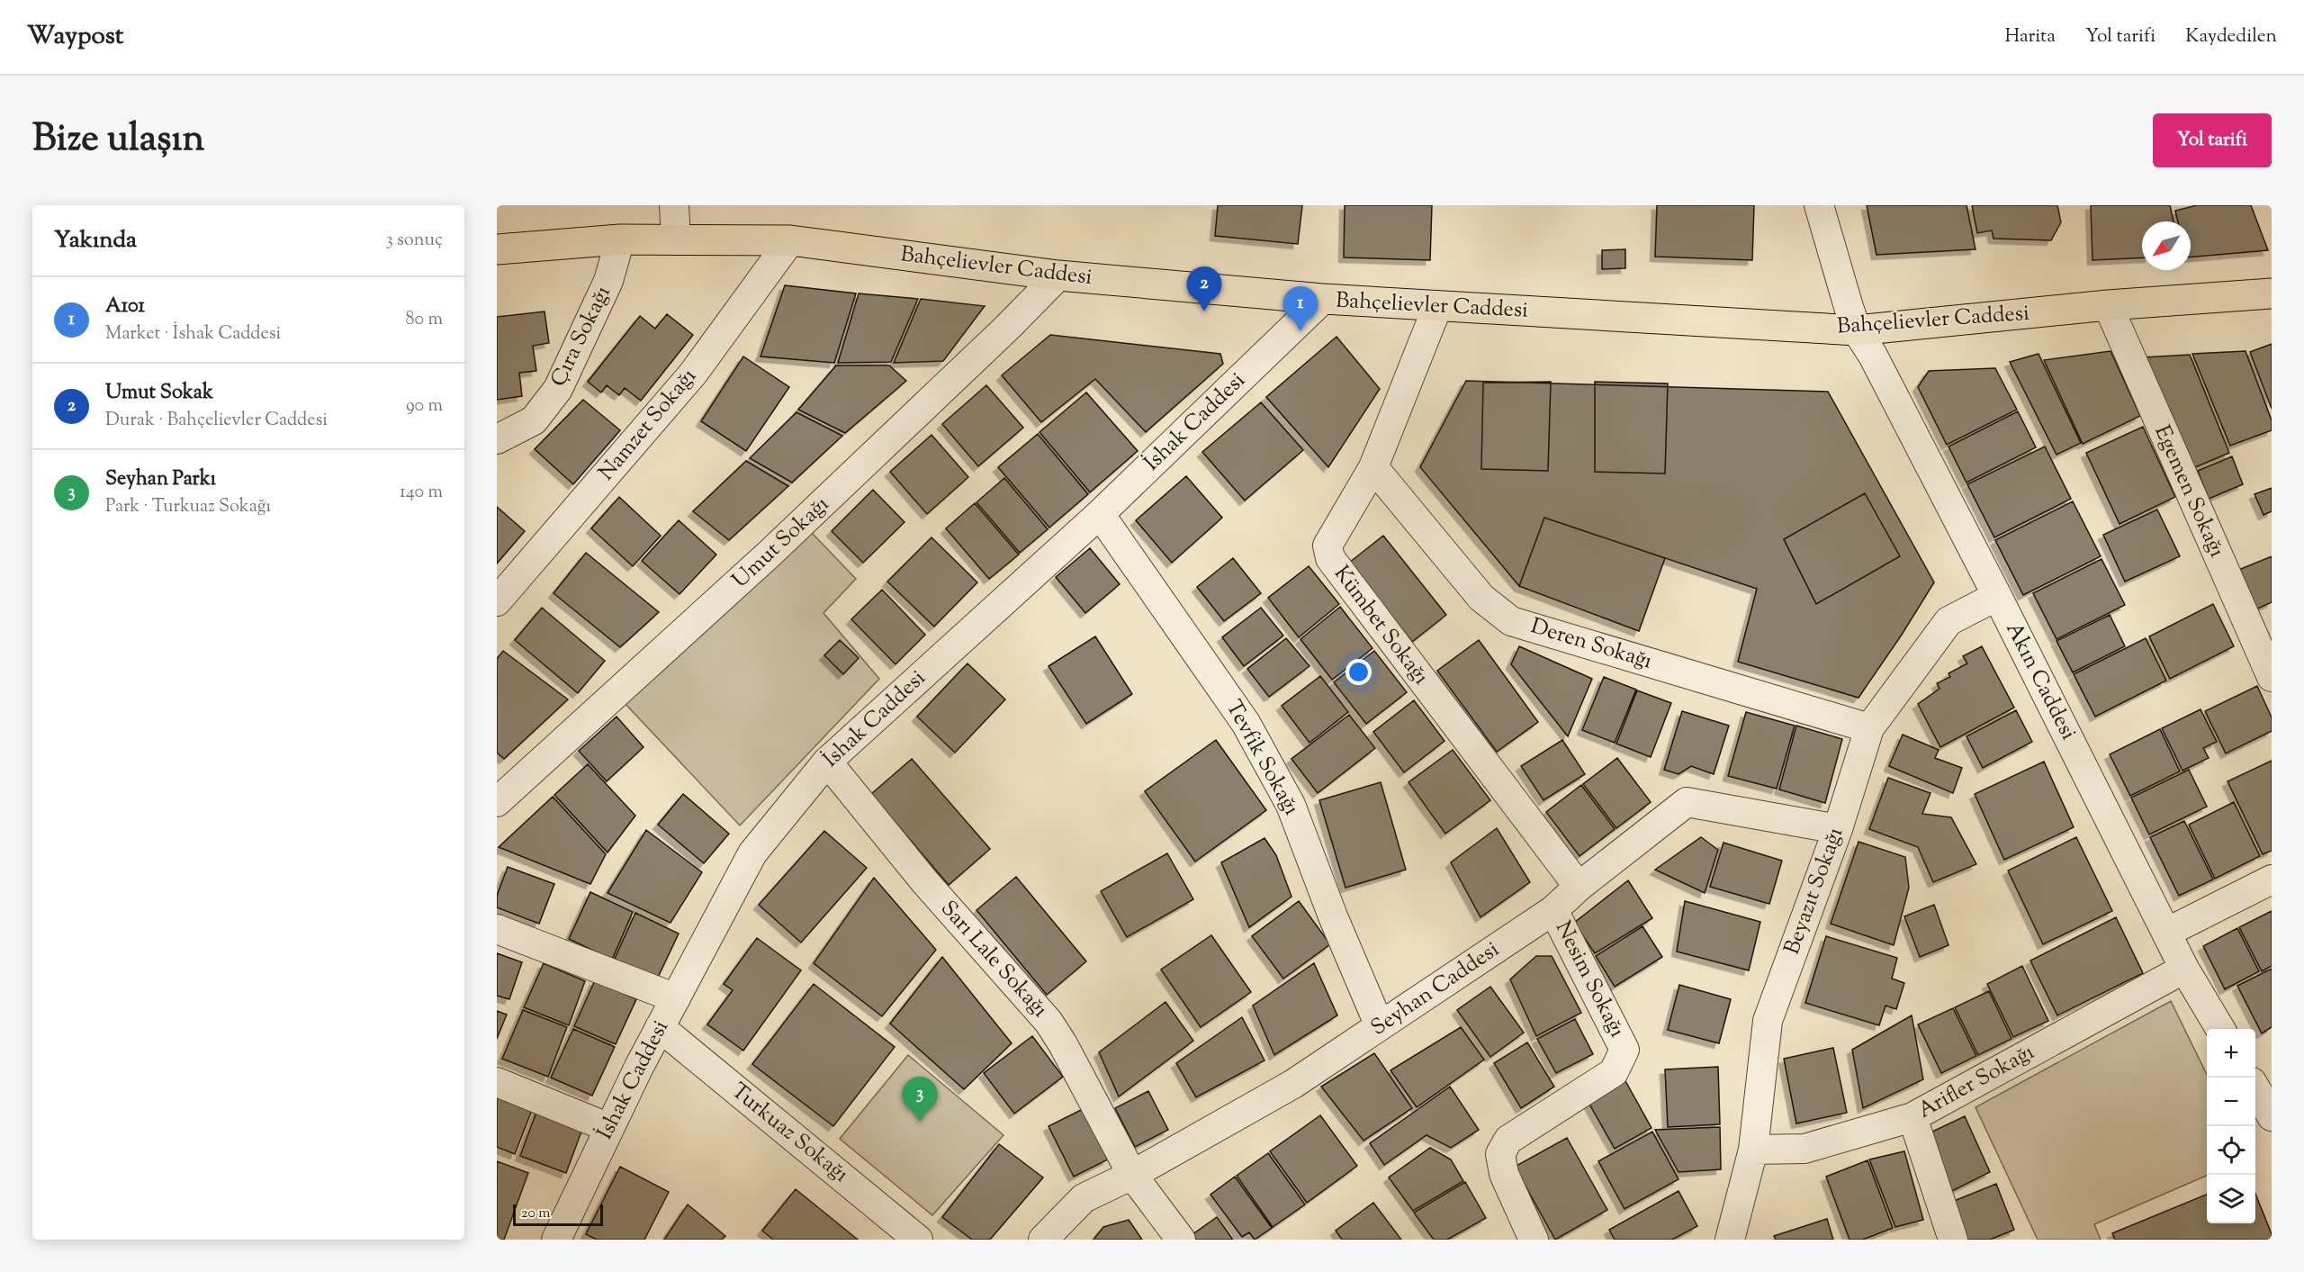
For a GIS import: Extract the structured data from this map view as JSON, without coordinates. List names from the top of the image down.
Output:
{
  "streets": {
    "main road": ["Bahçelievler Caddesi"],
    "street": [
      "Çıra Sokağı",
      "İshak Caddesi",
      "Namzet Sokağı",
      "Egemen Sokağı",
      "Umut Sokağı",
      "Kümbet Sokağı",
      "Deren Sokağı",
      "Akın Caddesi",
      "Tevfik Sokağı",
      "Beyazıt Sokağı",
      "Sarı Lale Sokağı",
      "Nesim Sokağı",
      "Seyhan Caddesi",
      "Arifler Sokağı",
      "Turkuaz Sokağı"
    ]
  },
  "crossings": [
    ["Bahçelievler Caddesi", "Çıra Sokağı"],
    ["Bahçelievler Caddesi", "İshak Caddesi"],
    ["Bahçelievler Caddesi", "Namzet Sokağı"],
    ["Bahçelievler Caddesi", "Egemen Sokağı"],
    ["Bahçelievler Caddesi", "Umut Sokağı"],
    ["Bahçelievler Caddesi", "Kümbet Sokağı"],
    ["Bahçelievler Caddesi", "Akın Caddesi"],
    ["İshak Caddesi", "Tevfik Sokağı"],
    ["İshak Caddesi", "Sarı Lale Sokağı"],
    ["İshak Caddesi", "Turkuaz Sokağı"],
    ["Kümbet Sokağı", "Deren Sokağı"],
    ["Kümbet Sokağı", "Seyhan Caddesi"],
    ["Deren Sokağı", "Beyazıt Sokağı"],
    ["Akın Caddesi", "Beyazıt Sokağı"],
    ["Akın Caddesi", "Arifler Sokağı"],
    ["Tevfik Sokağı", "Seyhan Caddesi"],
    ["Beyazıt Sokağı", "Seyhan Caddesi"],
    ["Beyazıt Sokağı", "Arifler Sokağı"],
    ["Sarı Lale Sokağı", "Seyhan Caddesi"],
    ["Nesim Sokağı", "Seyhan Caddesi"]
  ],
  "scale_bar": "20 m",
  "north": "bottom left",
  "page": {
    "header": "Waypost",
    "nav": ["Harita", "Yol tarifi", "Kaydedilen"],
    "title": "Bize ulaşın",
    "buttons": "Yol tarifi",
    "heading": ["Yakında", "3 sonuç"],
    "pins": ["2", "1", "3"],
    "list": [
      {
        "mark": "1",
        "name": "A101",
        "note": "Market · İshak Caddesi",
        "value": "80 m"
      },
      {
        "mark": "2",
        "name": "Umut Sokak",
        "note": "Durak · Bahçelievler Caddesi",
        "value": "90 m"
      },
      {
        "mark": "3",
        "name": "Seyhan Parkı",
        "note": "Park · Turkuaz Sokağı",
        "value": "140 m"
      }
    ],
    "map_buttons": ["+", "−"],
    "scale": "20 m"
  }
}
